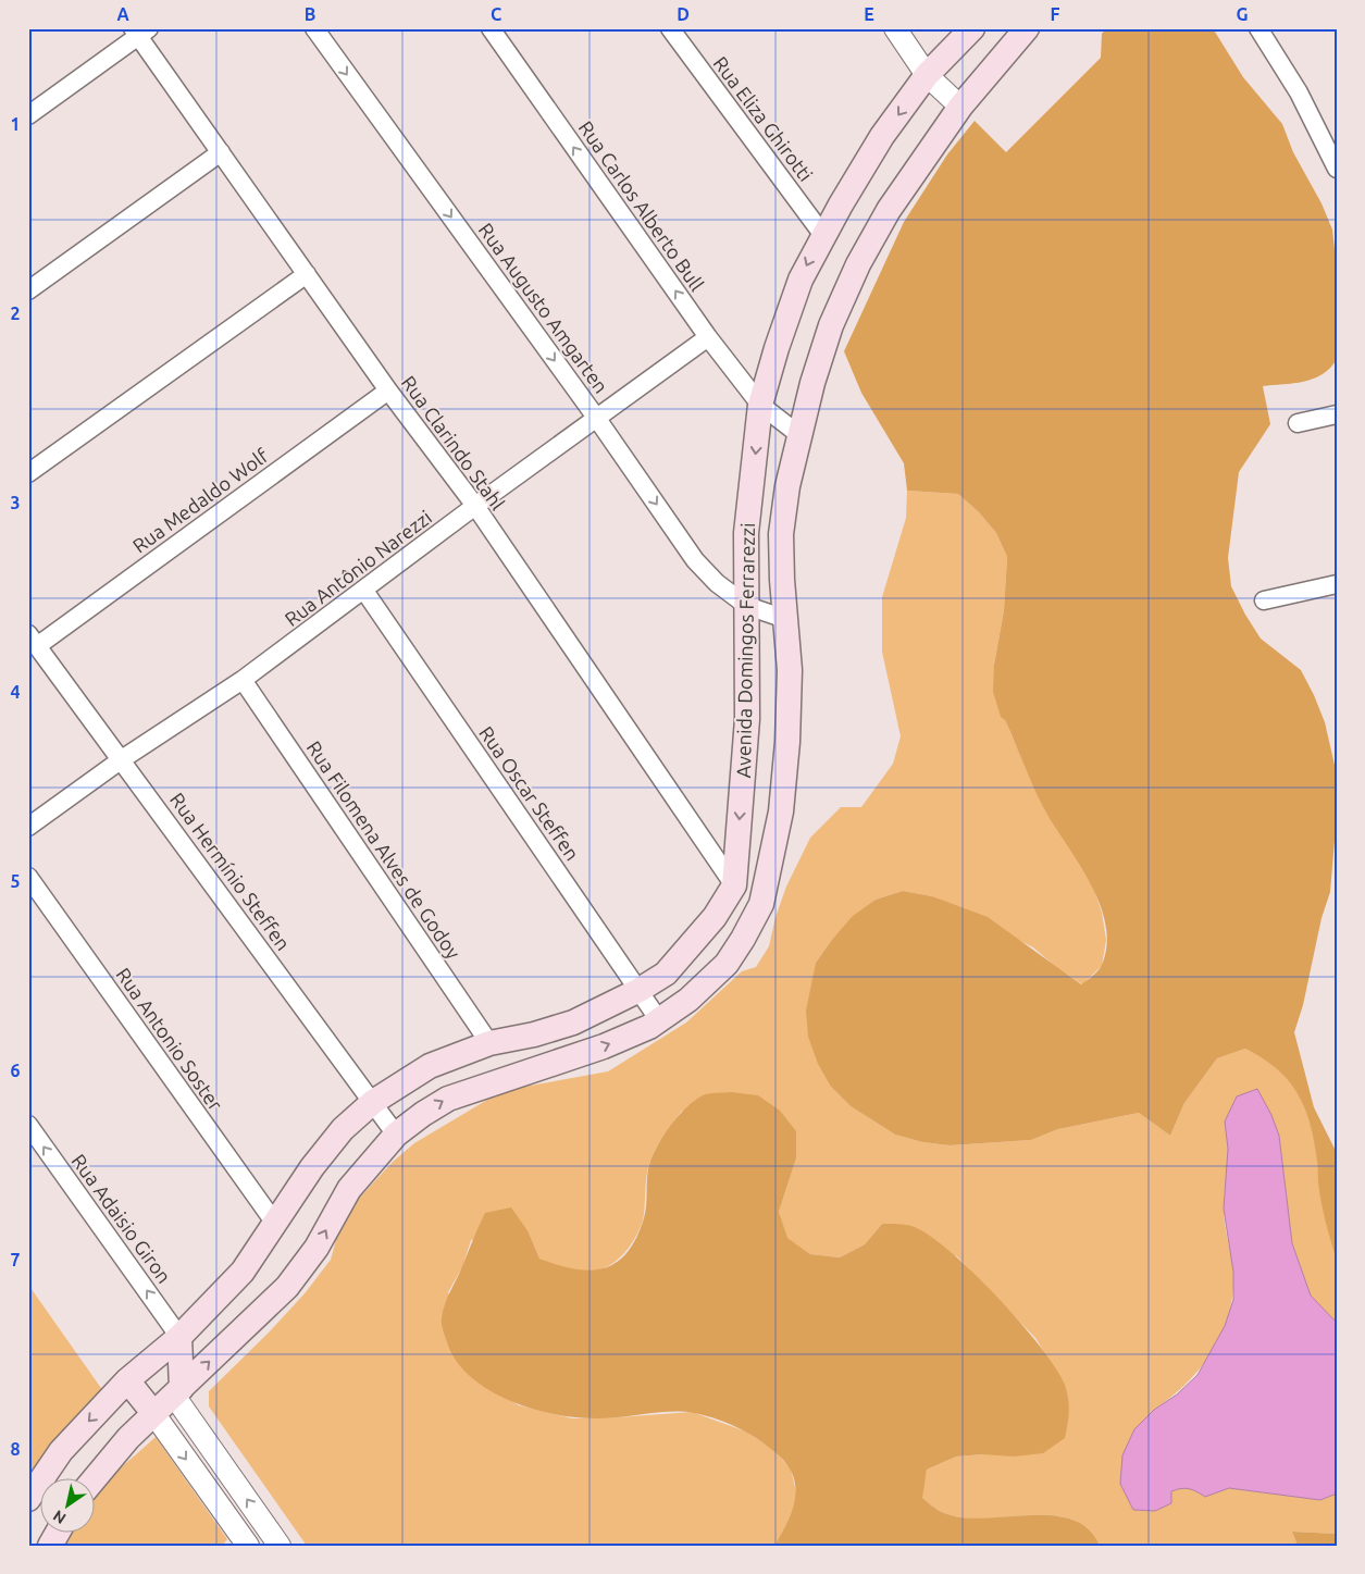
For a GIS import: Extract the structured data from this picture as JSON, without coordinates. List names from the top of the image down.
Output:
{
  "streets": {
    "main road": ["Avenida Domingos Ferrarezzi"],
    "street": [
      "Rua Eliza Ghirotti",
      "Rua Carlos Alberto Bull",
      "Rua Augusto Amgarten",
      "Rua Clarindo Stahl",
      "Rua Medaldo Wolf",
      "Rua Antônio Narezzi",
      "Rua Oscar Steffen",
      "Rua Filomena Alves de Godoy",
      "Rua Hermínio Steffen",
      "Rua Antonio Soster",
      "Rua Adaisio Giron"
    ]
  },
  "crossings": [
    ["Rua Eliza Ghirotti", "Avenida Domingos Ferrarezzi"],
    ["Rua Carlos Alberto Bull", "Rua Antônio Narezzi"],
    ["Rua Carlos Alberto Bull", "Avenida Domingos Ferrarezzi"],
    ["Rua Augusto Amgarten", "Rua Antônio Narezzi"],
    ["Rua Augusto Amgarten", "Avenida Domingos Ferrarezzi"],
    ["Rua Clarindo Stahl", "Rua Medaldo Wolf"],
    ["Rua Clarindo Stahl", "Rua Antônio Narezzi"],
    ["Rua Clarindo Stahl", "Avenida Domingos Ferrarezzi"],
    ["Rua Medaldo Wolf", "Rua Hermínio Steffen"],
    ["Rua Antônio Narezzi", "Rua Oscar Steffen"],
    ["Rua Antônio Narezzi", "Rua Filomena Alves de Godoy"],
    ["Rua Antônio Narezzi", "Rua Hermínio Steffen"],
    ["Avenida Domingos Ferrarezzi", "Rua Oscar Steffen"],
    ["Avenida Domingos Ferrarezzi", "Rua Hermínio Steffen"]
  ],
  "one_way": ["Rua Carlos Alberto Bull", "Rua Augusto Amgarten", "Rua Adaisio Giron"],
  "north": "bottom left",
  "grid": {
    "columns": [
      "A",
      "B",
      "C",
      "D",
      "E",
      "F",
      "G"
    ],
    "rows": [
      "1",
      "2",
      "3",
      "4",
      "5",
      "6",
      "7",
      "8"
    ]
  }
}
